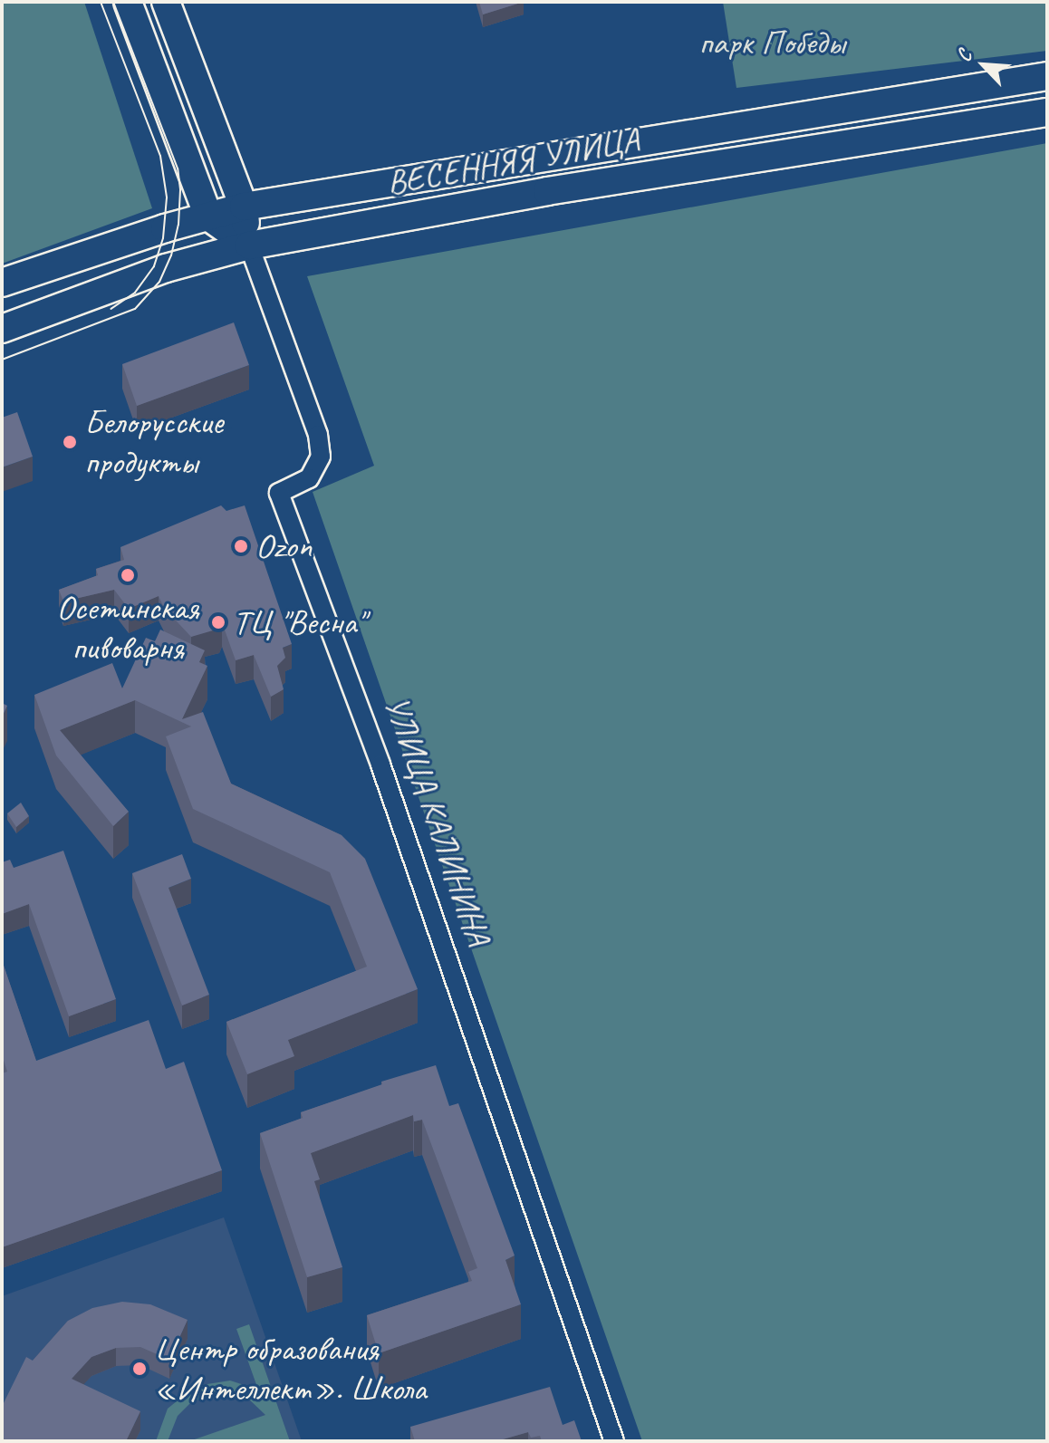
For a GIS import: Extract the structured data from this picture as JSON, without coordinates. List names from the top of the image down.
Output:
{
  "streets": {
    "street": ["ВЕСЕННЯЯ УЛИЦА", "УЛИЦА КАЛИНИНА"]
  },
  "crossings": [
    ["ВЕСЕННЯЯ УЛИЦА", "УЛИЦА КАЛИНИНА"]
  ],
  "parks": ["парк Победы"],
  "places": [
    "Белорусские продукты",
    "Ozon",
    "Осетинская пивоварня",
    "ТЦ \"Весна\"",
    "Центр образования «Интеллект». Школа"
  ],
  "north": "top left"
}
